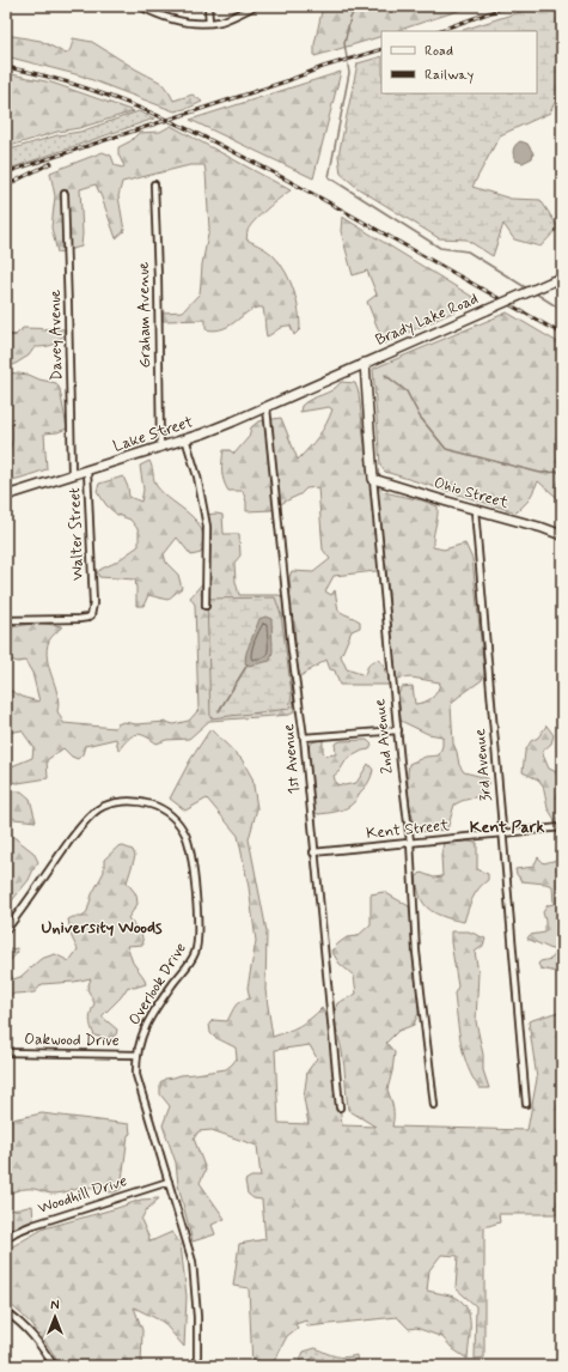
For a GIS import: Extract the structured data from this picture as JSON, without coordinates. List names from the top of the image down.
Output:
{
  "streets": {
    "street": [
      "Graham Avenue",
      "Brady Lake Road",
      "Davey Avenue",
      "Lake Street",
      "Ohio Street",
      "Walter Street",
      "2nd Avenue",
      "1st Avenue",
      "3rd Avenue",
      "Kent Street",
      "Overlook Drive",
      "Oakwood Drive",
      "Woodhill Drive"
    ]
  },
  "crossings": [
    ["Graham Avenue", "Lake Street"],
    ["Brady Lake Road", "Lake Street"],
    ["Brady Lake Road", "2nd Avenue"],
    ["Davey Avenue", "Lake Street"],
    ["Lake Street", "Walter Street"],
    ["Lake Street", "1st Avenue"],
    ["Ohio Street", "2nd Avenue"],
    ["Ohio Street", "3rd Avenue"],
    ["2nd Avenue", "Kent Street"],
    ["1st Avenue", "Kent Street"],
    ["3rd Avenue", "Kent Street"],
    ["Overlook Drive", "Oakwood Drive"],
    ["Overlook Drive", "Woodhill Drive"]
  ],
  "districts": ["Kent Park", "University Woods"],
  "legend": ["Road", "Railway"],
  "north": "top"
}
